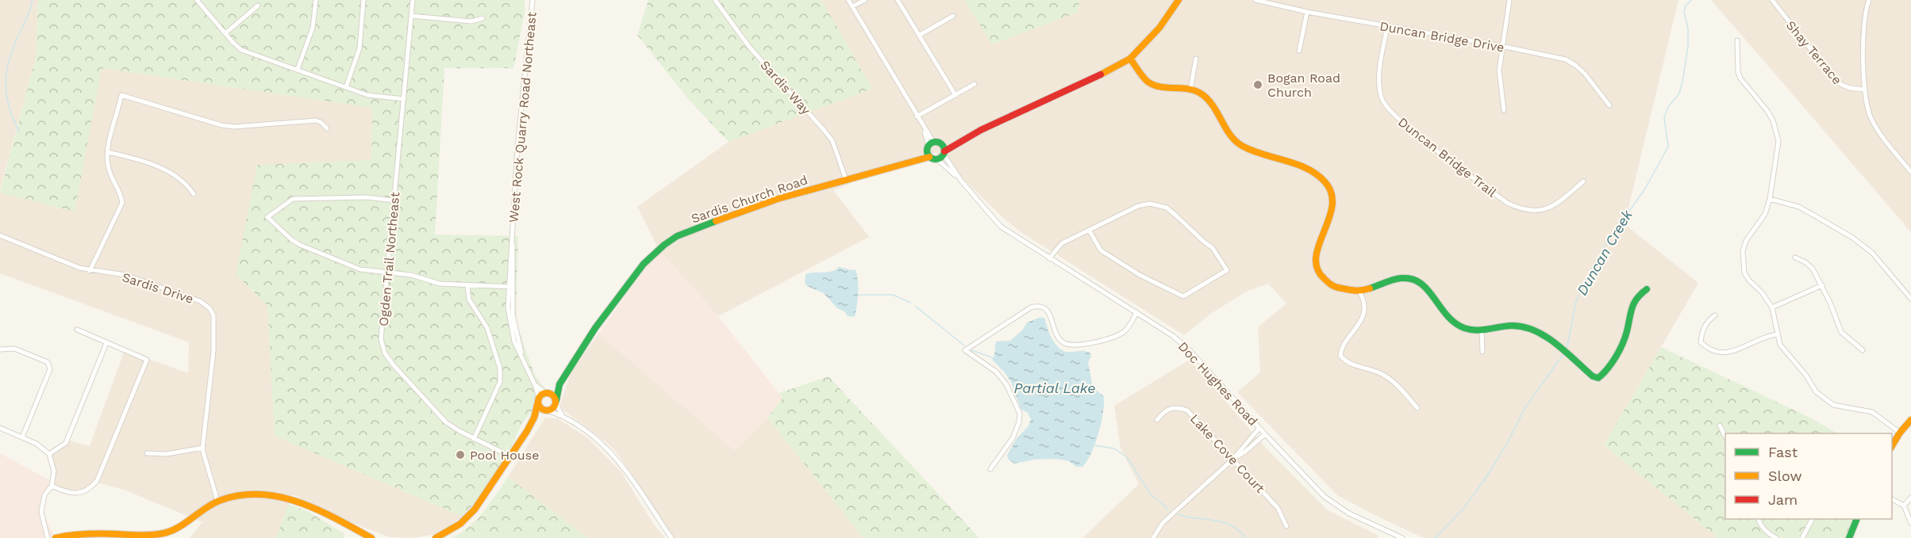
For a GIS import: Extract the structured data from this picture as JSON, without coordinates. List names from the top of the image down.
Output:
{
  "streets": {
    "street": [
      "Duncan Bridge Drive",
      "Shay Terrace",
      "Sardis Way",
      "West Rock Quarry Road Northeast",
      "Duncan Bridge Trail",
      "Sardis Church Road",
      "Ogden Trail Northeast",
      "Sardis Drive",
      "Doc Hughes Road",
      "Lake Cove Court"
    ]
  },
  "crossings": [
    ["Duncan Bridge Drive", "Duncan Bridge Trail"],
    ["Sardis Way", "Sardis Church Road"],
    ["West Rock Quarry Road Northeast", "Sardis Church Road"]
  ],
  "water": ["Duncan Creek", "Partial Lake"],
  "places": ["Bogan Road Church", "Pool House"],
  "legend": ["Fast", "Slow", "Jam"]
}
